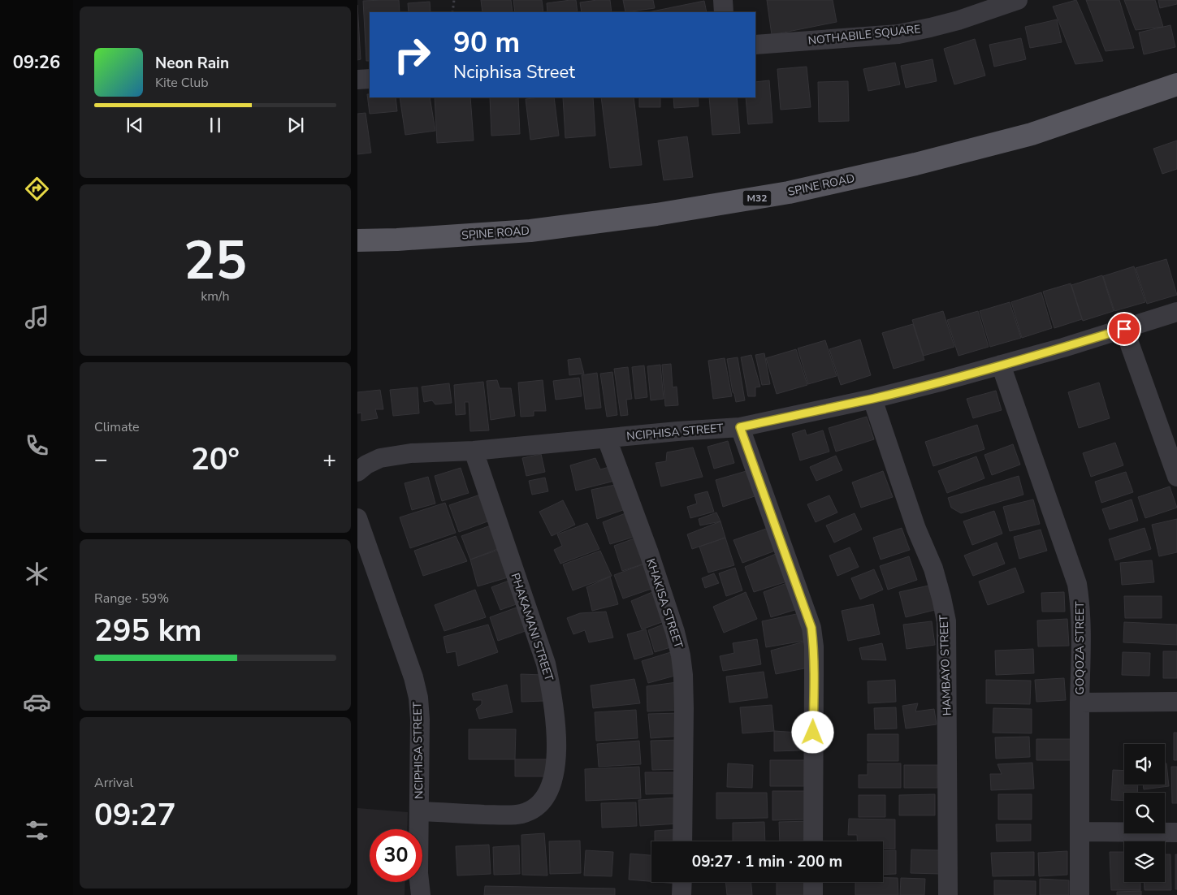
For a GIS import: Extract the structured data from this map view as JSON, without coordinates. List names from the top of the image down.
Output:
{
  "streets": {
    "main road": ["SPINE ROAD", "M32"],
    "street": [
      "NOTHABILE SQUARE",
      "NCIPHISA STREET",
      "KHAKISA STREET",
      "PHAKAMANI STREET",
      "GOQOZA STREET",
      "HAMBAYO STREET"
    ]
  },
  "crossings": [
    ["NCIPHISA STREET", "KHAKISA STREET"],
    ["NCIPHISA STREET", "PHAKAMANI STREET"],
    ["NCIPHISA STREET", "GOQOZA STREET"],
    ["NCIPHISA STREET", "HAMBAYO STREET"]
  ],
  "page": {
    "tabs": "09:26",
    "turn": ["90 m", "Nciphisa Street"],
    "song": ["Neon Rain", "Kite Club"],
    "tile": [
      ["25", "km/h"],
      "Climate",
      ["Range · 59%", "295 km"],
      ["Arrival", "09:27"]
    ],
    "heat": ["−", "20°", "+"],
    "limit": "30",
    "trip": "09:27 · 1 min · 200 m"
  }
}
